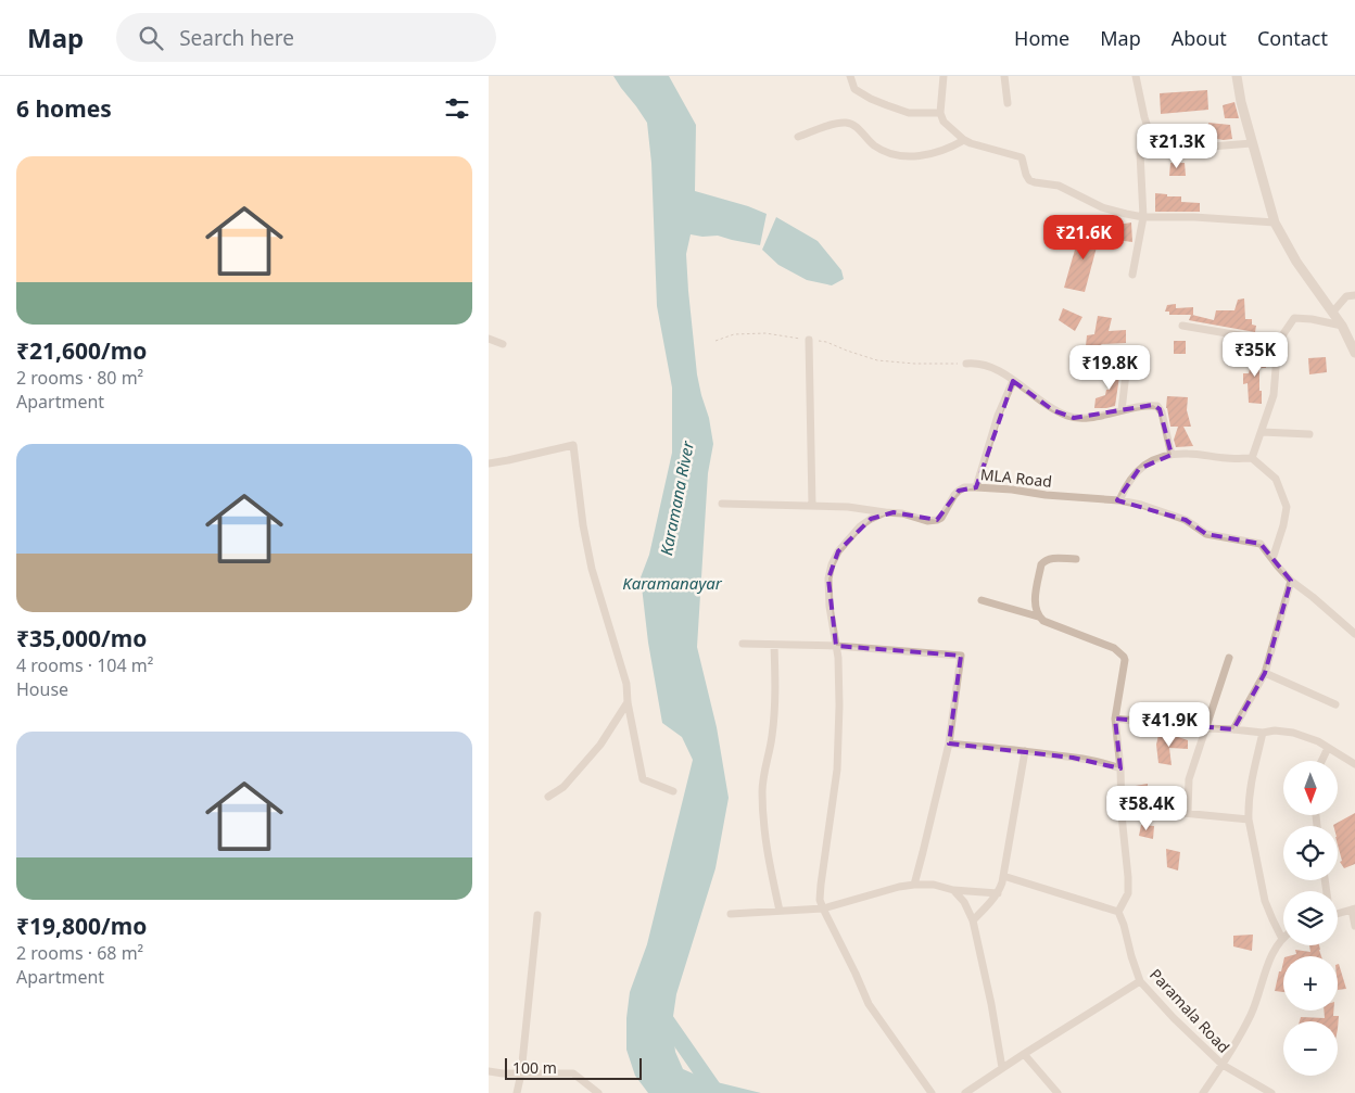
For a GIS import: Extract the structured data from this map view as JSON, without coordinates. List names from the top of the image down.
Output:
{
  "streets": {
    "street": ["MLA Road", "Paramala Road"]
  },
  "water": ["Karamana River", "Karamanayar"],
  "scale_bar": "100 m",
  "north": "bottom",
  "page": {
    "header": "Map",
    "search": "Search here",
    "nav": [
      "Home",
      "Map",
      "About",
      "Contact"
    ],
    "heading": "6 homes",
    "price": [
      "₹21.3K",
      "₹21.6K",
      "₹35K",
      "₹19.8K",
      "₹41.9K",
      "₹58.4K"
    ],
    "list": [
      {
        "name": "₹21,600/mo",
        "note": "2 rooms · 80 m² · Apartment"
      },
      {
        "name": "₹35,000/mo",
        "note": "4 rooms · 104 m² · House"
      },
      {
        "name": "₹19,800/mo",
        "note": "2 rooms · 68 m² · Apartment"
      }
    ],
    "map_buttons": ["+", "−"],
    "scale": "100 m"
  }
}
